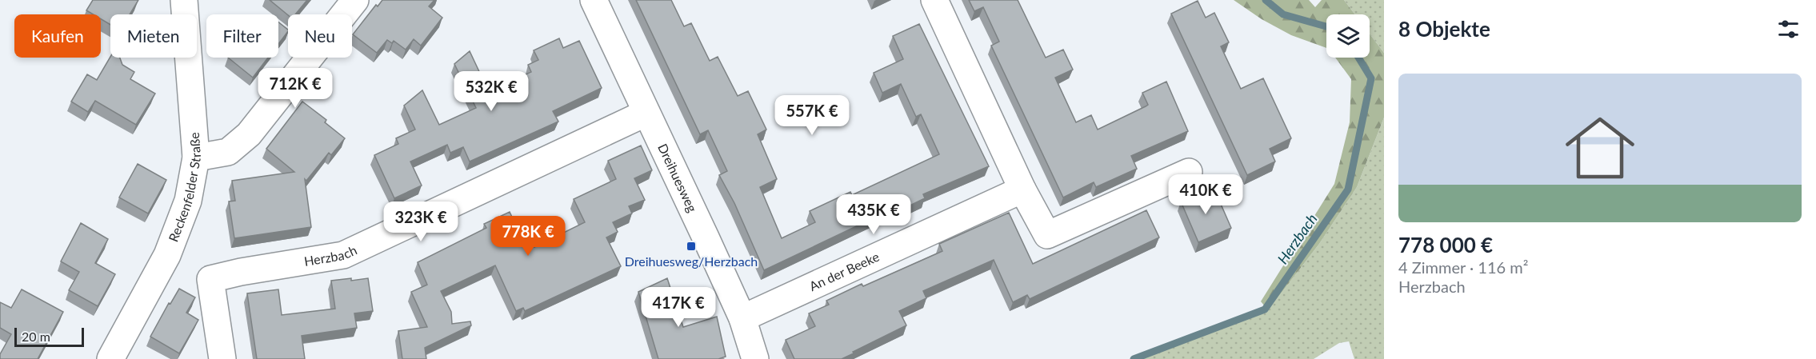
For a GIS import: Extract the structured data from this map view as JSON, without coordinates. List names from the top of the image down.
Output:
{
  "streets": {
    "street": [
      "Dreihuesweg",
      "Reckenfelder Straße",
      "Herzbach",
      "An der Beeke"
    ]
  },
  "crossings": [
    ["Dreihuesweg", "Herzbach"],
    ["Dreihuesweg", "An der Beeke"]
  ],
  "water": ["Herzbach"],
  "places": {
    "transit": ["Dreihuesweg/Herzbach"]
  },
  "scale_bar": "20 m",
  "page": {
    "heading": "8 Objekte",
    "chip": [
      "Kaufen",
      "Mieten",
      "Filter",
      "Neu"
    ],
    "list": [
      {
        "name": "778 000 €",
        "note": "4 Zimmer · 116 m² · Herzbach"
      }
    ],
    "price": [
      "712K €",
      "532K €",
      "557K €",
      "410K €",
      "435K €",
      "323K €",
      "778K €",
      "417K €"
    ],
    "scale": "20 m"
  }
}
